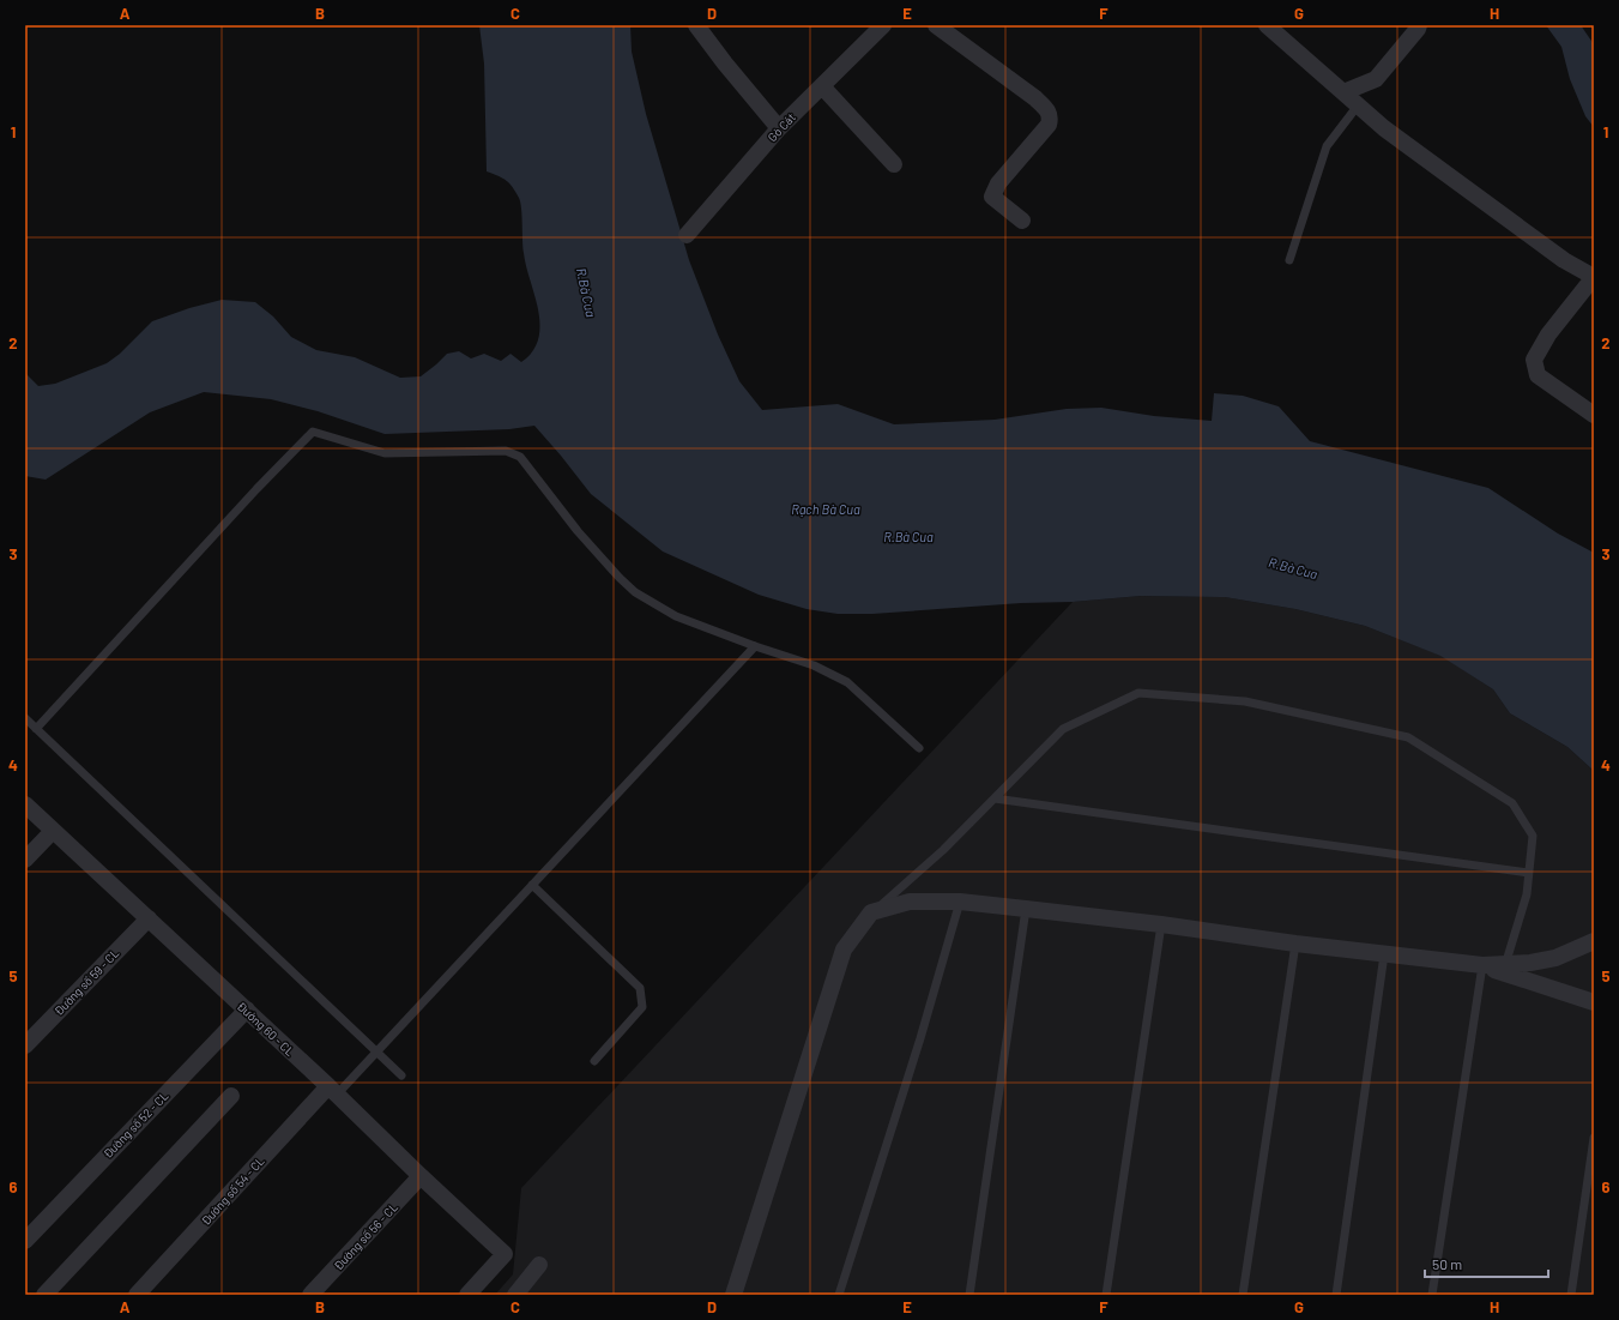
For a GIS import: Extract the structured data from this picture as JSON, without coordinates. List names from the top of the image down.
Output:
{
  "streets": {
    "street": [
      "Gò Cát",
      "Đường số 59 - CL",
      "Đường 60 - CL",
      "Đường số 52 - CL",
      "Đường số 54 - CL",
      "Đường số 56 - CL"
    ]
  },
  "crossings": [
    ["Đường số 59 - CL", "Đường 60 - CL"],
    ["Đường 60 - CL", "Đường số 52 - CL"],
    ["Đường 60 - CL", "Đường số 54 - CL"],
    ["Đường 60 - CL", "Đường số 56 - CL"]
  ],
  "water": ["R.Bà Cua", "Rạch Bà Cua"],
  "scale_bar": "50 m",
  "grid": {
    "columns": [
      "A",
      "B",
      "C",
      "D",
      "E",
      "F",
      "G",
      "H"
    ],
    "rows": [
      "1",
      "2",
      "3",
      "4",
      "5",
      "6"
    ]
  }
}
